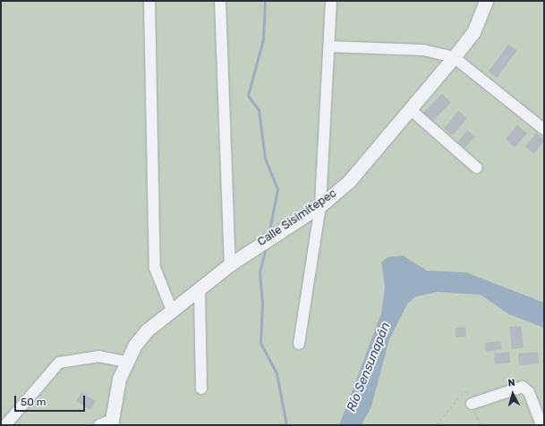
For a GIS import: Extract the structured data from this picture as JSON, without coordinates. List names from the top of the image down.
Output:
{
  "streets": {
    "street": ["Calle Sisimitepec"]
  },
  "water": ["Río Sensunapán"],
  "scale_bar": "50 m",
  "north": "top"
}
